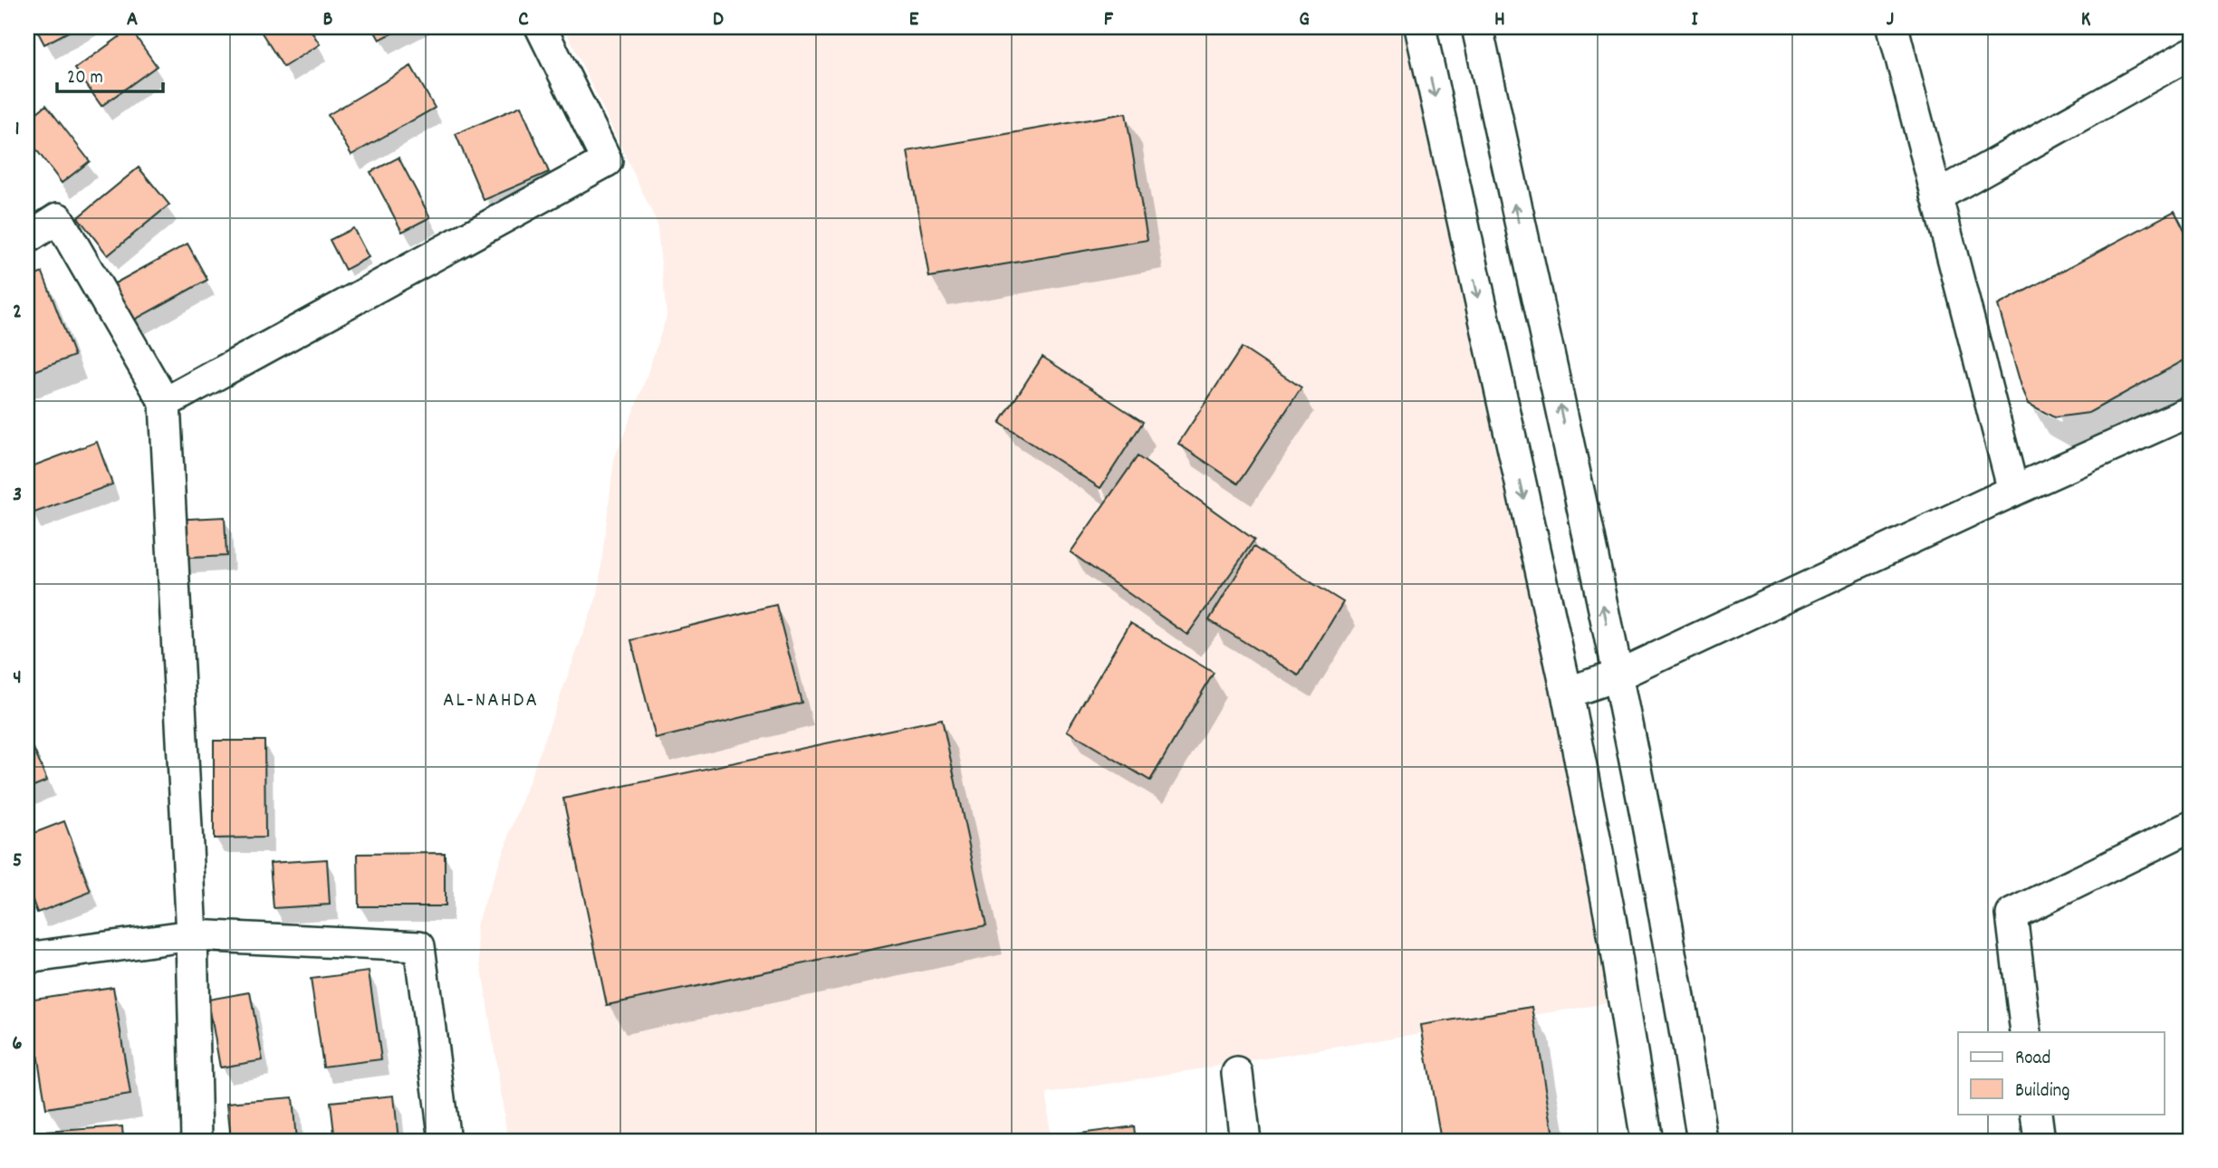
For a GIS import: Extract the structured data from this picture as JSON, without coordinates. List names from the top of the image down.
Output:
{
  "districts": ["AL-NAHDA"],
  "legend": ["Road", "Building"],
  "scale_bar": "20 m",
  "grid": {
    "columns": [
      "A",
      "B",
      "C",
      "D",
      "E",
      "F",
      "G",
      "H",
      "I",
      "J",
      "K"
    ],
    "rows": [
      "1",
      "2",
      "3",
      "4",
      "5",
      "6"
    ]
  }
}
